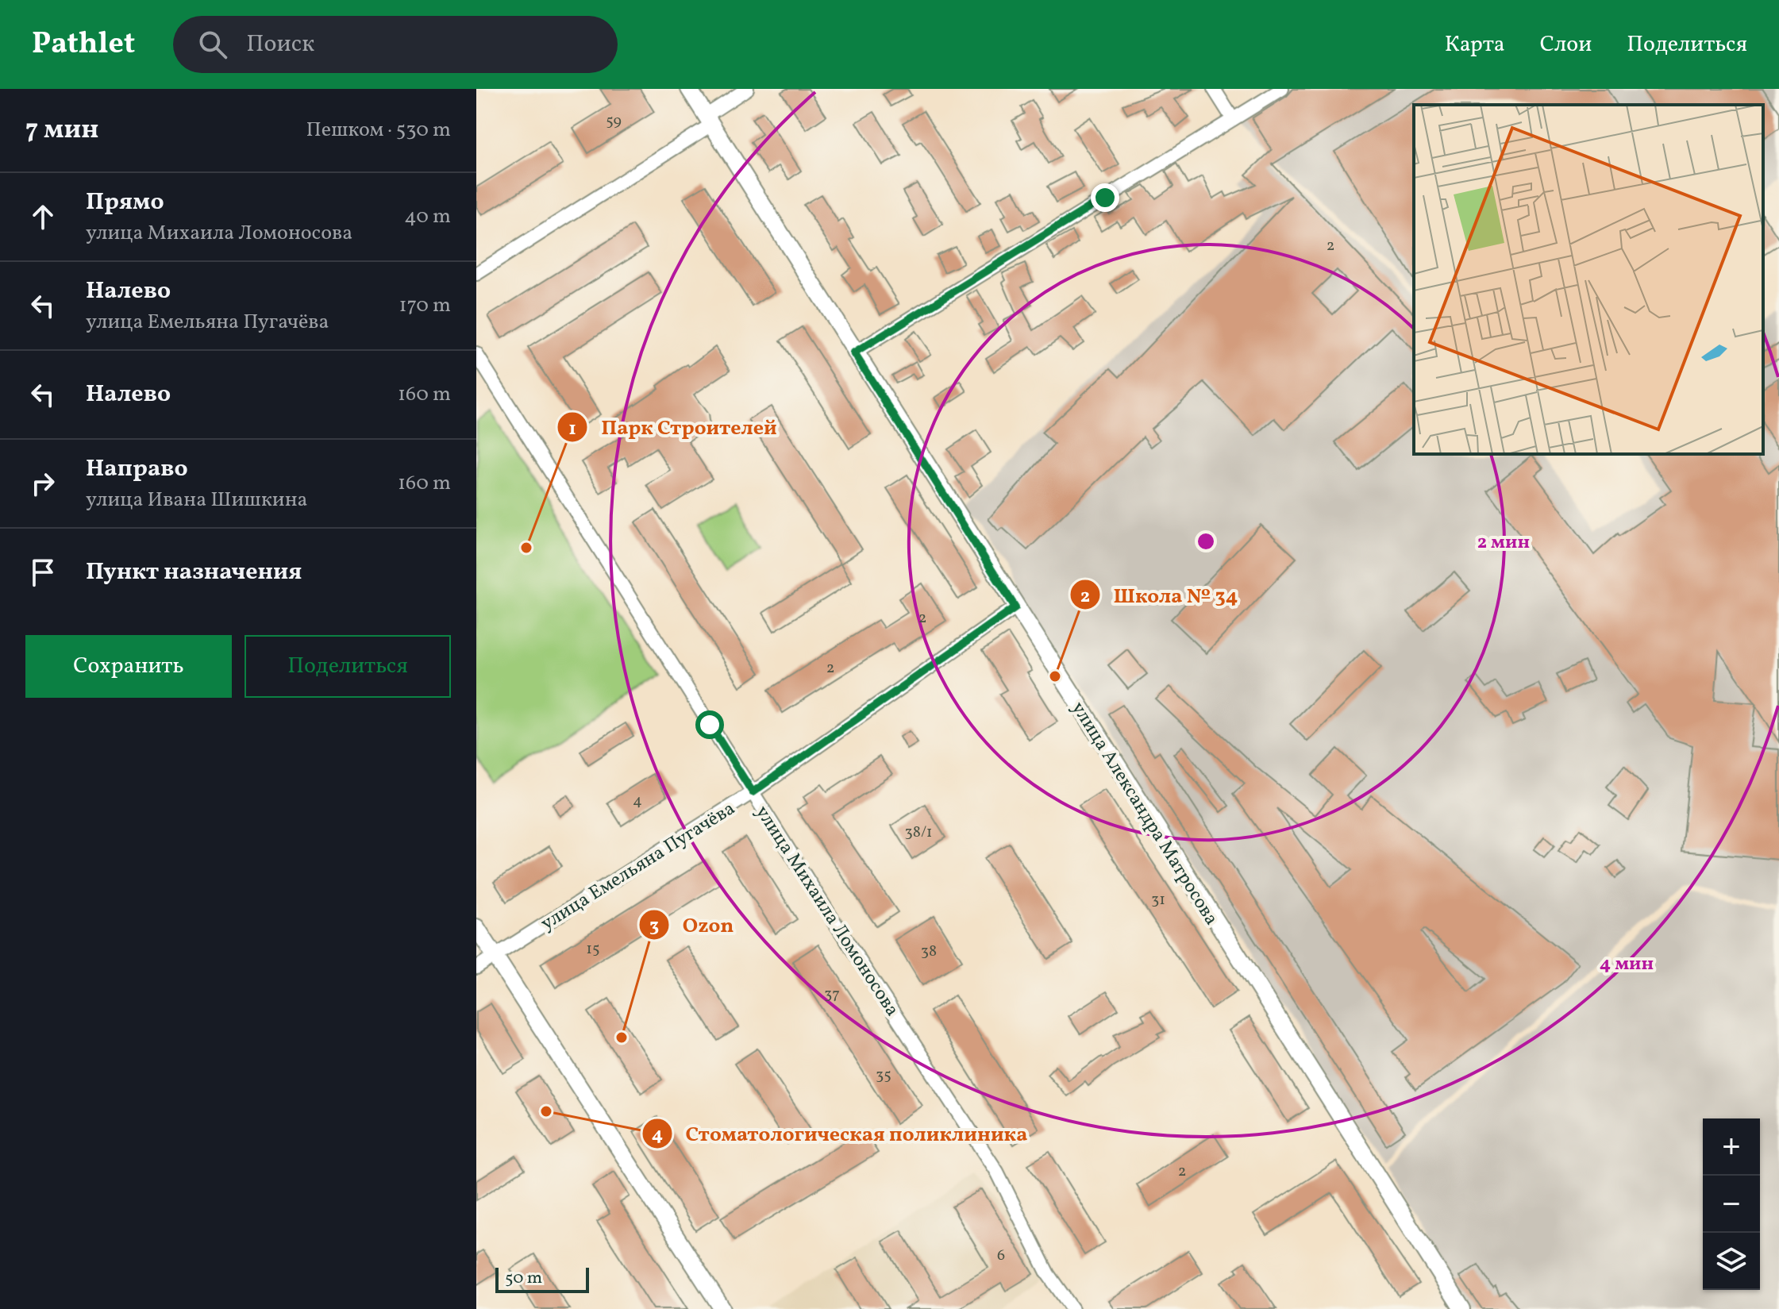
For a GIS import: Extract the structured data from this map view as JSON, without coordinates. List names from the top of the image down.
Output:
{
  "streets": {
    "street": ["улица Александра Матросова", "улица Емельяна Пугачёва", "улица Михаила Ломоносова"]
  },
  "crossings": [
    ["улица Александра Матросова", "улица Емельяна Пугачёва"],
    ["улица Емельяна Пугачёва", "улица Михаила Ломоносова"]
  ],
  "places": [
    "Парк Строителей",
    "Школа № 34",
    "Ozon",
    "Стоматологическая поликлиника"
  ],
  "house_numbers": [
    "59",
    "2",
    "2",
    "2",
    "4",
    "38/1",
    "31",
    "15",
    "38",
    "37",
    "35",
    "2",
    "6"
  ],
  "scale_bar": "50 m",
  "page": {
    "header": "Pathlet",
    "search": "Поиск",
    "nav": ["Карта", "Слои", "Поделиться"],
    "heading": ["7 мин", "Пешком · 530 m"],
    "list": [
      ["Прямо", "улица Михаила Ломоносова", "40 m"],
      ["Налево", "улица Емельяна Пугачёва", "170 m"],
      ["Налево", "160 m"],
      ["Направо", "улица Ивана Шишкина", "160 m"],
      "Пункт назначения"
    ],
    "buttons": ["Сохранить", "Поделиться"],
    "map_buttons": ["+", "−"],
    "scale": "50 m"
  },
  "rings": ["2 мин", "4 мин"]
}
